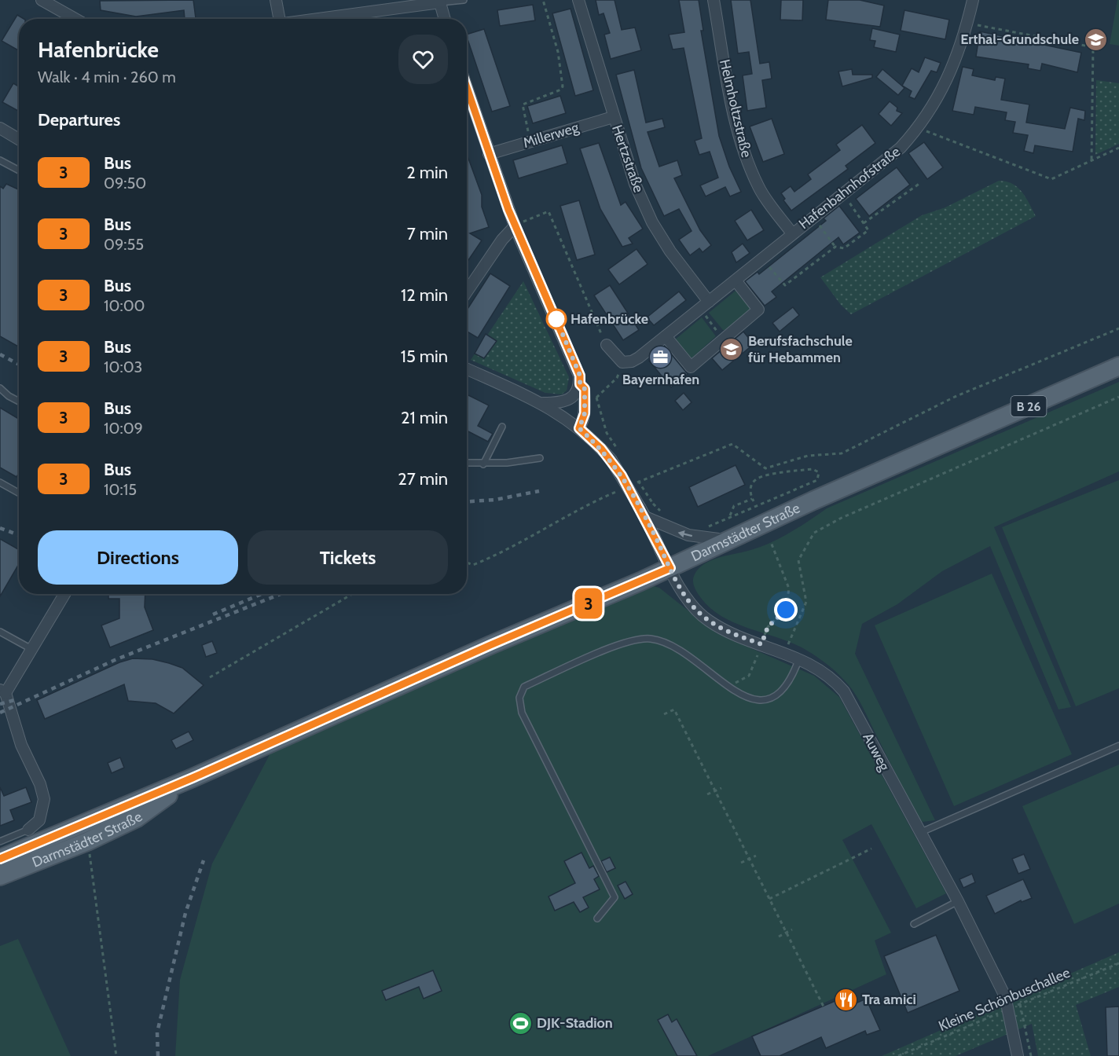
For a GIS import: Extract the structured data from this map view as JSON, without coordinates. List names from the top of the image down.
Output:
{
  "streets": {
    "main road": ["B 26", "Darmstädter Straße"],
    "street": [
      "Helmholtzstraße",
      "Millerweg",
      "Hertzstraße",
      "Hafenbahnhofstraße",
      "Auweg"
    ],
    "path": ["Kleine Schönbuschallee"]
  },
  "crossings": [
    ["Helmholtzstraße", "Hafenbahnhofstraße"],
    ["Millerweg", "Hertzstraße"],
    ["Hertzstraße", "Hafenbahnhofstraße"],
    ["Darmstädter Straße", "Auweg"],
    ["Auweg", "Kleine Schönbuschallee"]
  ],
  "places": {
    "school or university": ["Erthal-Grundschule", "Berufsfachschule für Hebammen"],
    "other": ["Hafenbrücke"],
    "office": ["Bayernhafen"],
    "restaurant": ["Tra amici"],
    "sports": ["DJK-Stadion"]
  },
  "lines": ["bus line 3"],
  "page": {
    "on_map": "3",
    "heading": [
      ["Hafenbrücke", "Walk · 4 min · 260 m"],
      "Departures"
    ],
    "list": [
      {
        "mark": "3",
        "name": "Bus",
        "note": "09:50",
        "value": "2 min"
      },
      {
        "mark": "3",
        "name": "Bus",
        "note": "09:55",
        "value": "7 min"
      },
      {
        "mark": "3",
        "name": "Bus",
        "note": "10:00",
        "value": "12 min"
      },
      {
        "mark": "3",
        "name": "Bus",
        "note": "10:03",
        "value": "15 min"
      },
      {
        "mark": "3",
        "name": "Bus",
        "note": "10:09",
        "value": "21 min"
      },
      {
        "mark": "3",
        "name": "Bus",
        "note": "10:15",
        "value": "27 min"
      }
    ],
    "buttons": ["Directions", "Tickets"]
  }
}
